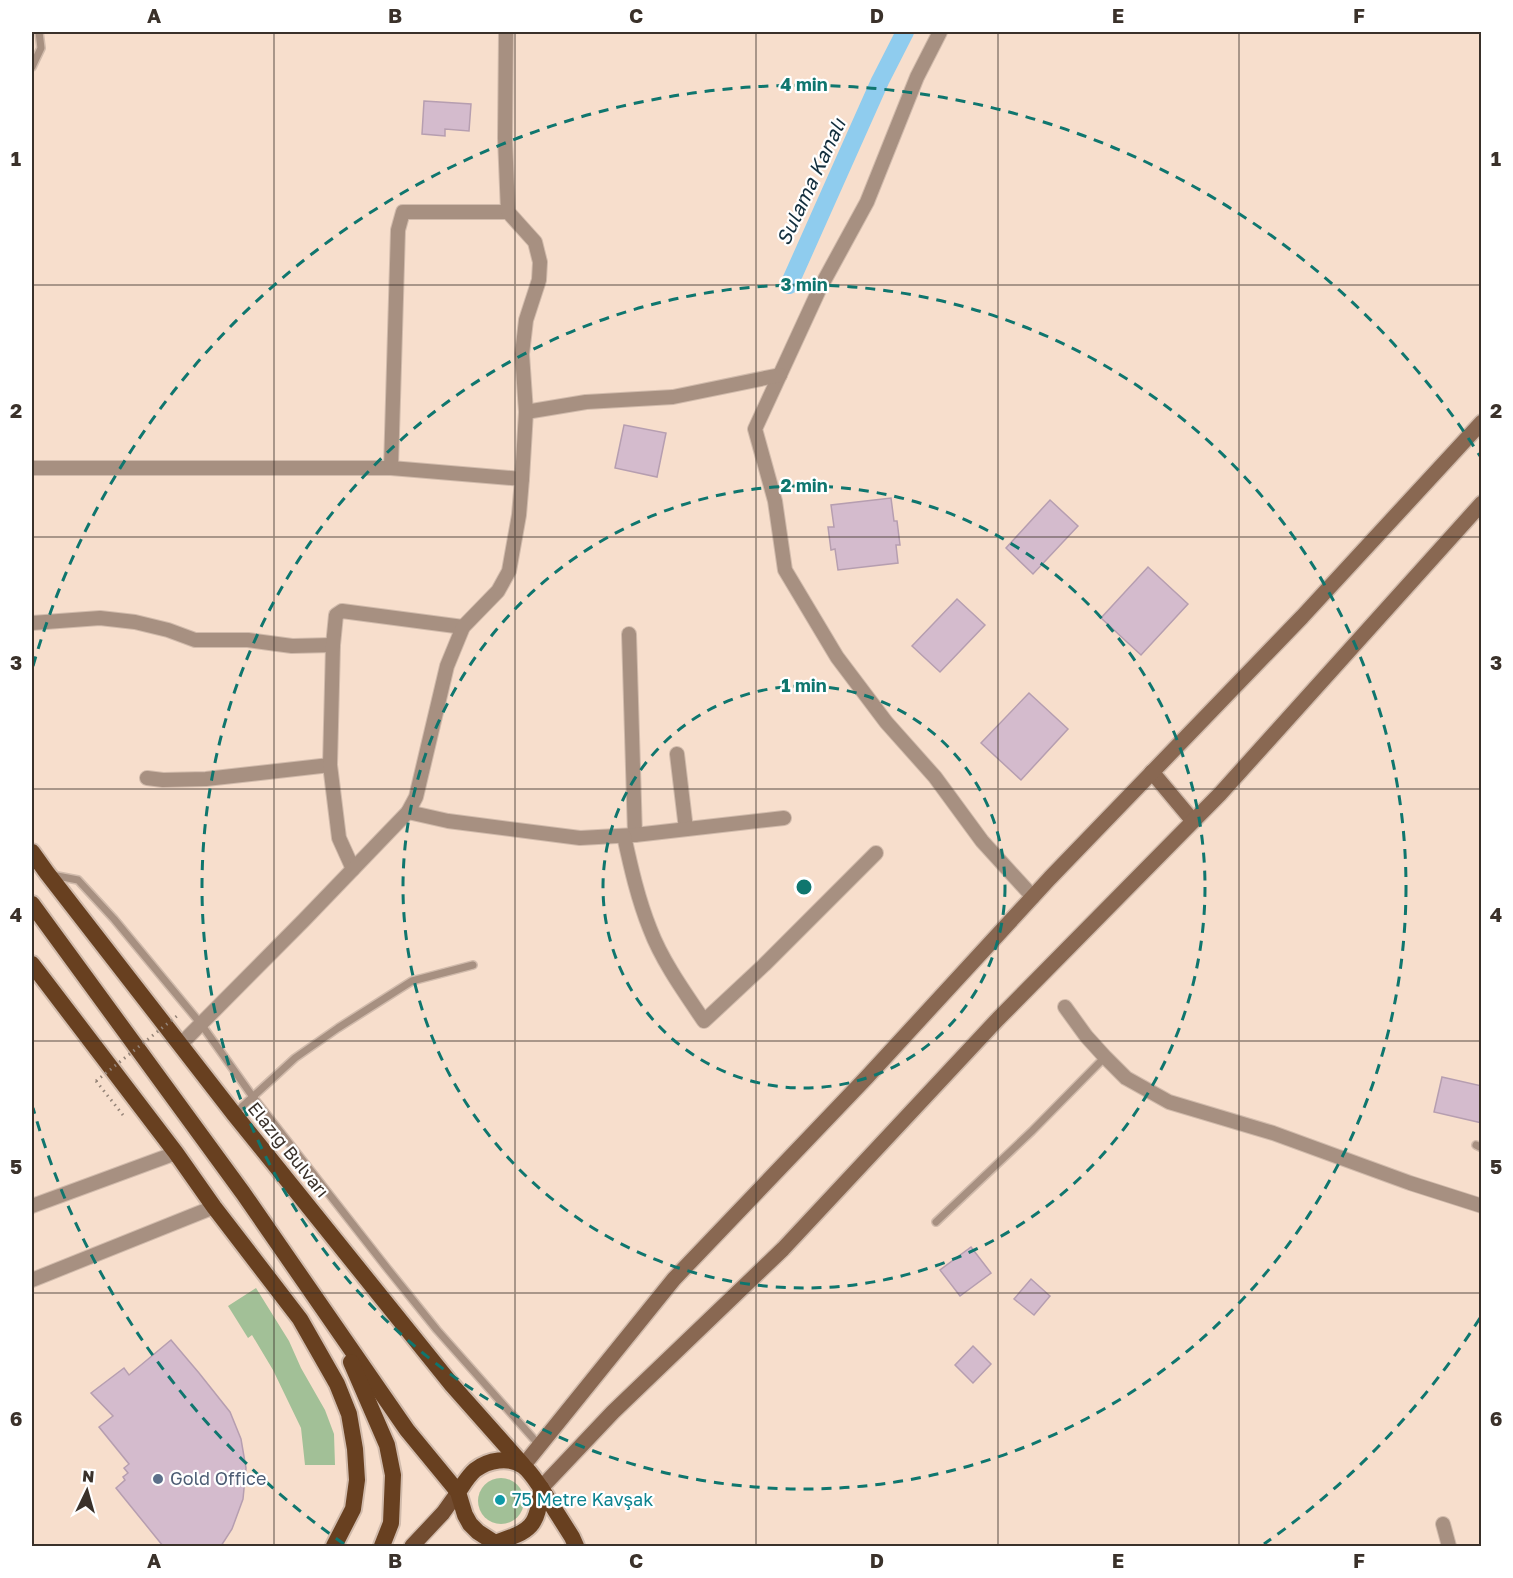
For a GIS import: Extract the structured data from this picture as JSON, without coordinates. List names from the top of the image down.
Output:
{
  "streets": {
    "highway": ["Elazığ Bulvarı"]
  },
  "water": ["Sulama Kanalı"],
  "places": ["Gold Office", "75 Metre Kavşak"],
  "north": "top",
  "grid": {
    "columns": [
      "A",
      "B",
      "C",
      "D",
      "E",
      "F"
    ],
    "rows": [
      "1",
      "2",
      "3",
      "4",
      "5",
      "6"
    ]
  },
  "rings": [
    "4 min",
    "3 min",
    "2 min",
    "1 min"
  ]
}
